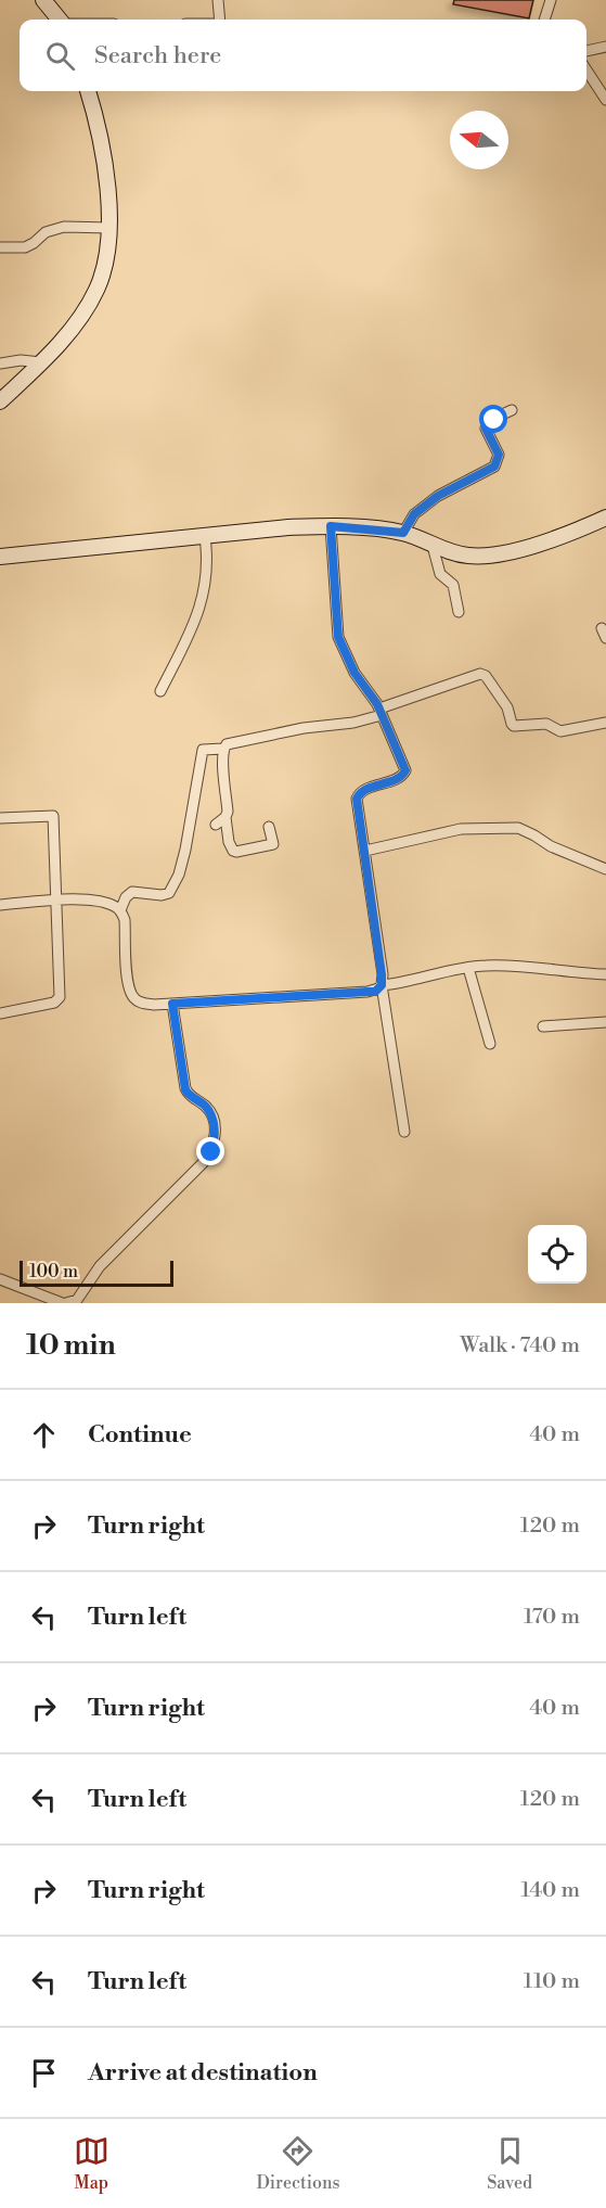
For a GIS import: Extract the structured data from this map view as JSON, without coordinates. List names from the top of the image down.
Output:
{
  "scale_bar": "100 m",
  "north": "left",
  "page": {
    "search": "Search here",
    "scale": "100 m",
    "heading": ["10 min", "Walk · 740 m"],
    "list": [
      ["Continue", "40 m"],
      ["Turn right", "120 m"],
      ["Turn left", "170 m"],
      ["Turn right", "40 m"],
      ["Turn left", "120 m"],
      ["Turn right", "140 m"],
      ["Turn left", "110 m"],
      "Arrive at destination"
    ],
    "nav": ["Map", "Directions", "Saved"]
  }
}
